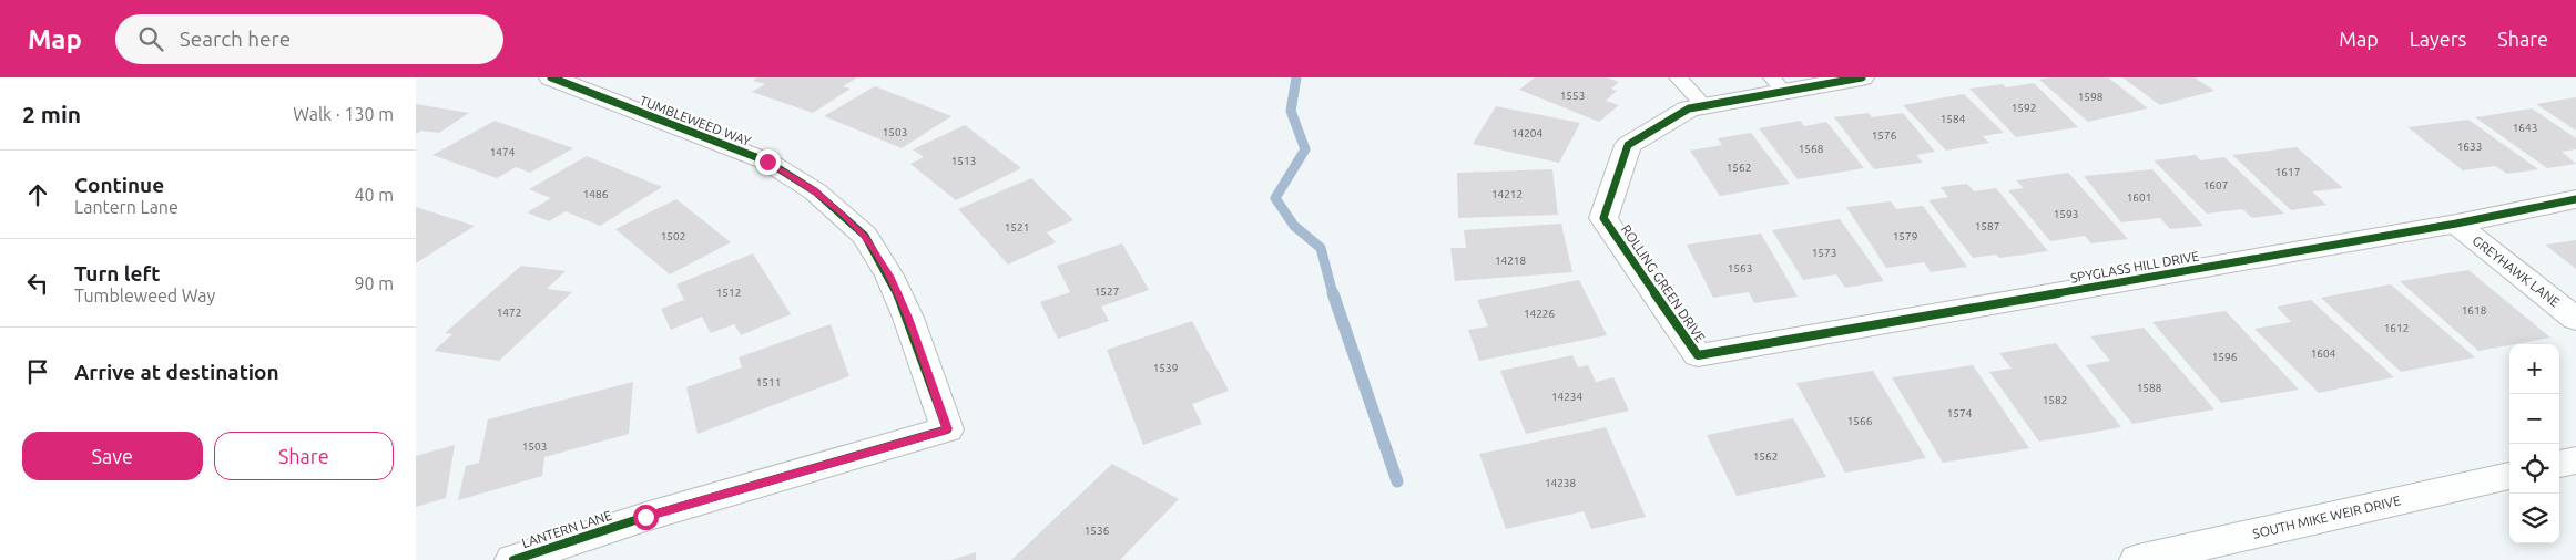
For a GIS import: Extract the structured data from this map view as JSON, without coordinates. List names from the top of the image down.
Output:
{
  "streets": {
    "street": [
      "TUMBLEWEED WAY",
      "SPYGLASS HILL DRIVE",
      "GREYHAWK LANE",
      "ROLLING GREEN DRIVE",
      "SOUTH MIKE WEIR DRIVE",
      "LANTERN LANE"
    ]
  },
  "crossings": [
    ["TUMBLEWEED WAY", "LANTERN LANE"],
    ["SPYGLASS HILL DRIVE", "GREYHAWK LANE"],
    ["SPYGLASS HILL DRIVE", "ROLLING GREEN DRIVE"]
  ],
  "house_numbers": [
    "1553",
    "1598",
    "1592",
    "1584",
    "1643",
    "1503",
    "14204",
    "1576",
    "1633",
    "1568",
    "1474",
    "1513",
    "1562",
    "1617",
    "1607",
    "1486",
    "14212",
    "1601",
    "1593",
    "1587",
    "1521",
    "1502",
    "1579",
    "1573",
    "14218",
    "1563",
    "1527",
    "1512",
    "1618",
    "1472",
    "14226",
    "1612",
    "1604",
    "1596",
    "1539",
    "1511",
    "1588",
    "14234",
    "1582",
    "1574",
    "1566",
    "1503",
    "1562",
    "14238",
    "1536"
  ],
  "page": {
    "header": "Map",
    "search": "Search here",
    "nav": ["Map", "Layers", "Share"],
    "heading": ["2 min", "Walk · 130 m"],
    "list": [
      ["Continue", "Lantern Lane", "40 m"],
      ["Turn left", "Tumbleweed Way", "90 m"],
      "Arrive at destination"
    ],
    "map_buttons": ["+", "−"],
    "buttons": ["Save", "Share"]
  }
}
